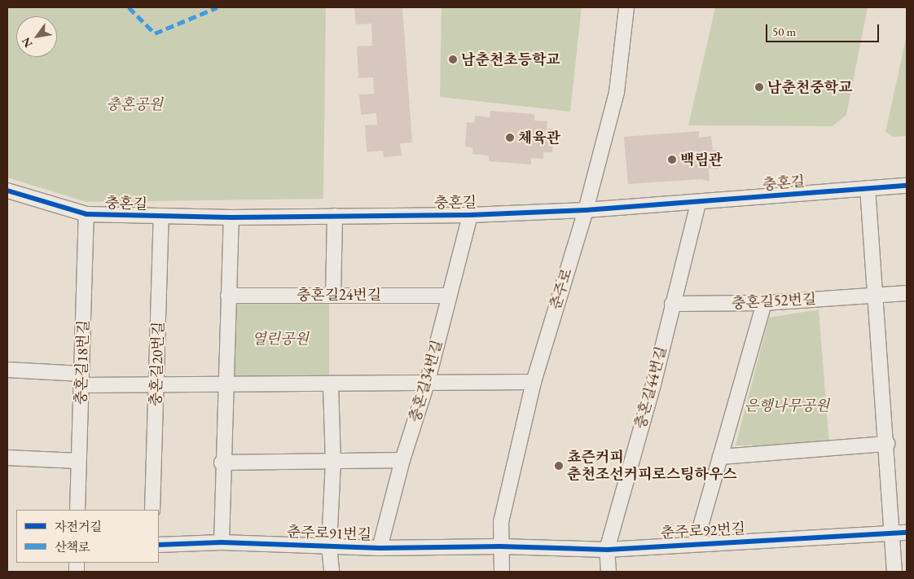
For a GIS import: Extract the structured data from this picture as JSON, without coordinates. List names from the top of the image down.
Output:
{
  "streets": {
    "street": [
      "충혼길",
      "춘주로",
      "충혼길24번길",
      "충혼길52번길",
      "충혼길18번길",
      "충혼길20번길",
      "충혼길34번길",
      "충혼길44번길",
      "춘주로92번길",
      "춘주로91번길"
    ]
  },
  "crossings": [
    ["충혼길", "춘주로"],
    ["충혼길", "충혼길18번길"],
    ["충혼길", "충혼길20번길"],
    ["충혼길", "충혼길34번길"],
    ["충혼길", "충혼길44번길"],
    ["춘주로", "춘주로92번길"],
    ["춘주로", "춘주로91번길"],
    ["충혼길24번길", "충혼길34번길"],
    ["충혼길52번길", "충혼길44번길"],
    ["충혼길52번길", "춘주로92번길"],
    ["충혼길34번길", "춘주로91번길"],
    ["충혼길44번길", "춘주로92번길"],
    ["춘주로92번길", "춘주로91번길"]
  ],
  "parks": ["충혼공원", "열린공원", "은행나무공원"],
  "places": [
    "남춘천초등학교",
    "남춘천중학교",
    "체육관",
    "백림관",
    "쵸즌커피 춘천조선커피로스팅하우스"
  ],
  "legend": ["자전거길", "산책로"],
  "scale_bar": "50 m",
  "north": "bottom left"
}
